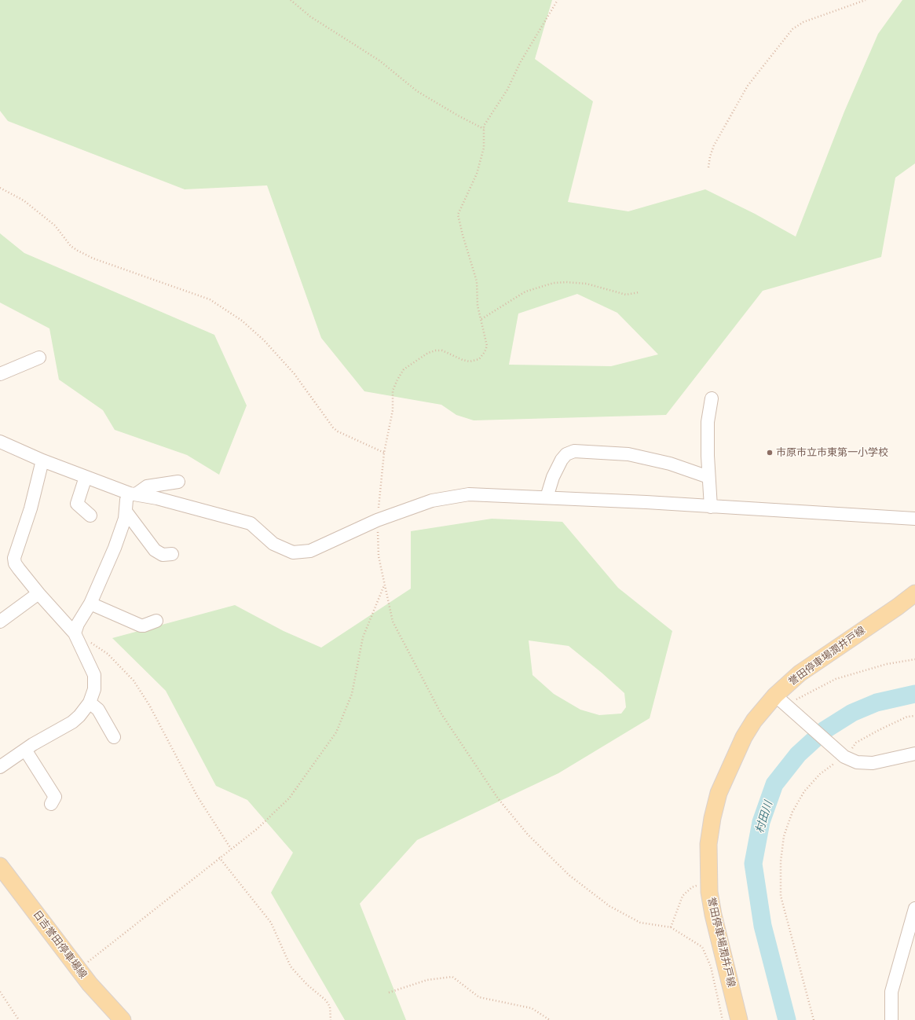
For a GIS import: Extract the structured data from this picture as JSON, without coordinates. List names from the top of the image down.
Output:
{
  "streets": {
    "main road": ["誉田停車場潤井戸線", "日吉誉田停車場線"]
  },
  "water": ["村田川"],
  "places": ["市原市立市東第一小学校"]
}
